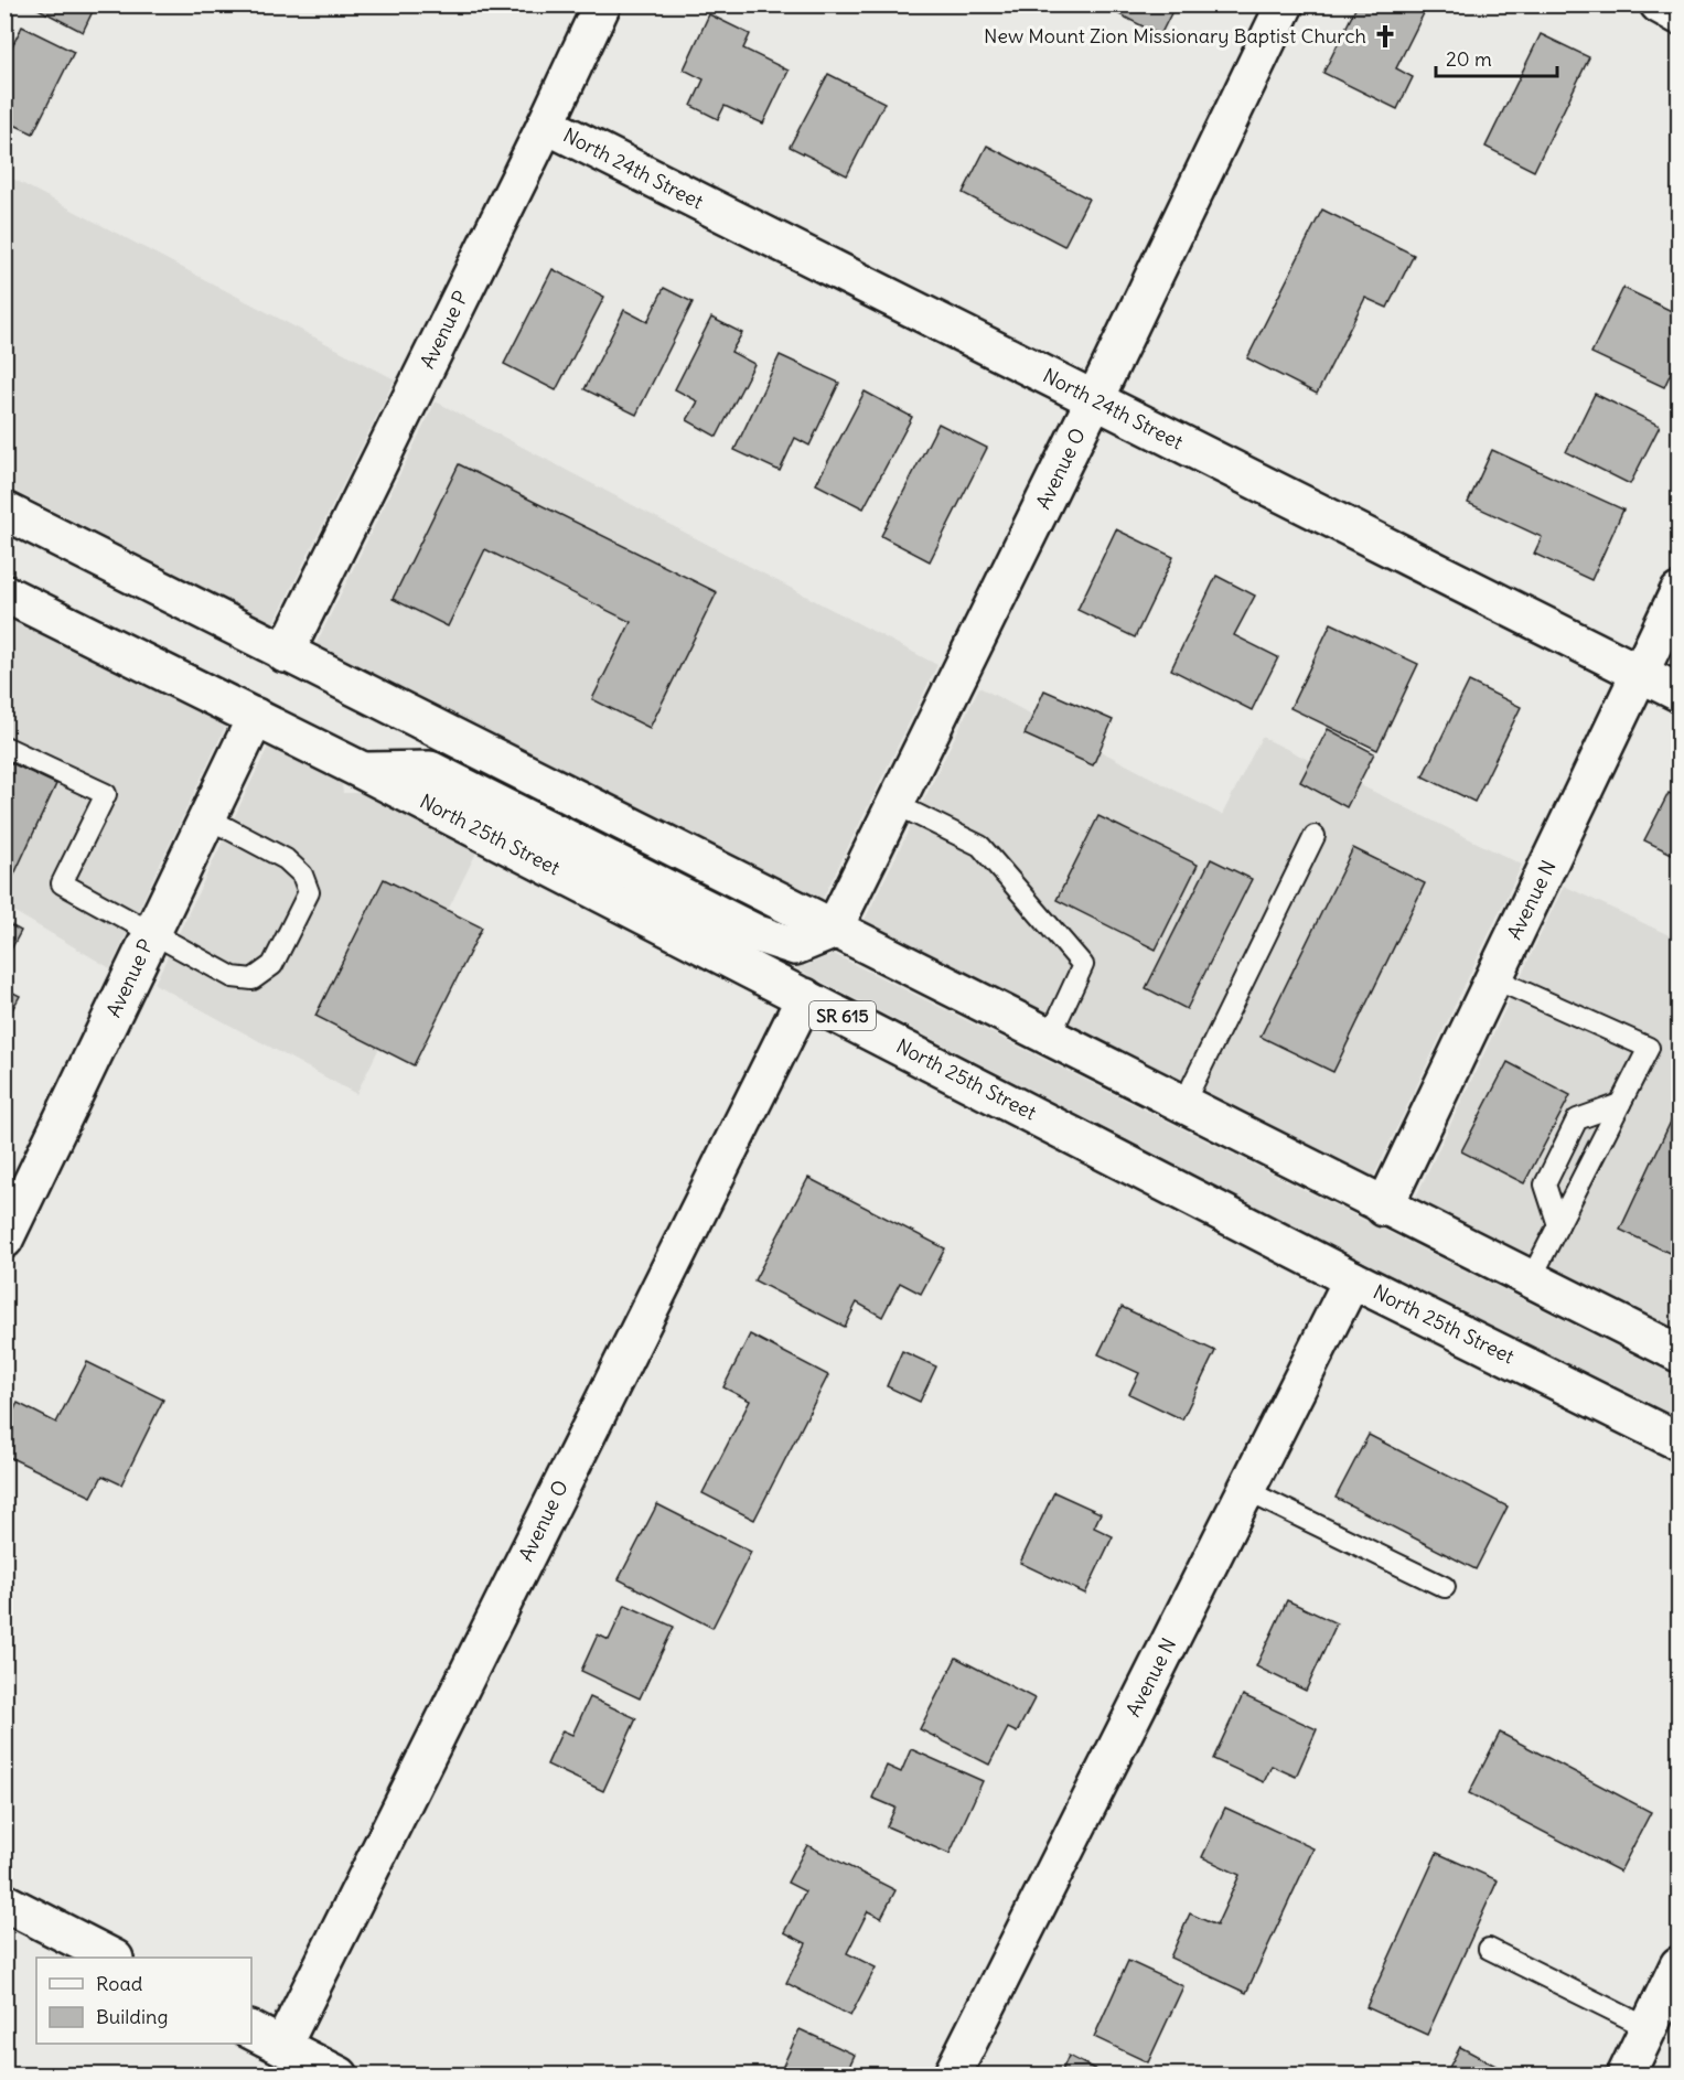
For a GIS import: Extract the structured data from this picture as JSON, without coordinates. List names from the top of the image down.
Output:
{
  "streets": {
    "street": [
      "North 24th Street",
      "Avenue P",
      "Avenue O",
      "North 25th Street",
      "Avenue N",
      "SR 615"
    ]
  },
  "crossings": [
    ["North 24th Street", "Avenue P"],
    ["North 24th Street", "Avenue O"],
    ["North 24th Street", "Avenue N"],
    ["Avenue P", "North 25th Street"],
    ["Avenue O", "North 25th Street"],
    ["North 25th Street", "Avenue N"]
  ],
  "places": {
    "church": ["New Mount Zion Missionary Baptist Church"]
  },
  "legend": ["Road", "Building"],
  "scale_bar": "20 m"
}
